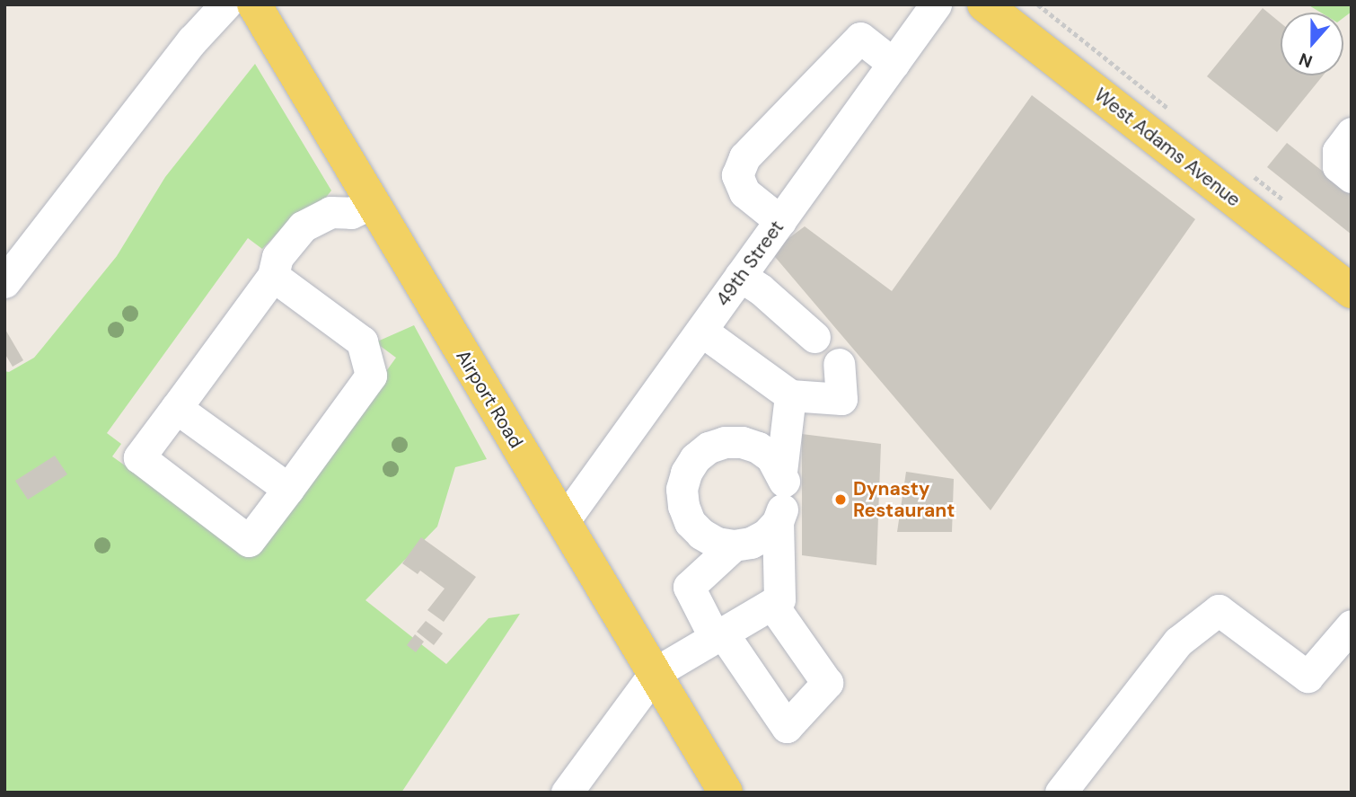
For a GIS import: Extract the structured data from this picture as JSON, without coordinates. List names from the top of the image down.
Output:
{
  "streets": {
    "main road": ["West Adams Avenue", "Airport Road"],
    "street": ["49th Street"]
  },
  "crossings": [
    ["49th Street", "Airport Road"]
  ],
  "places": ["Dynasty Restaurant"],
  "north": "bottom"
}
